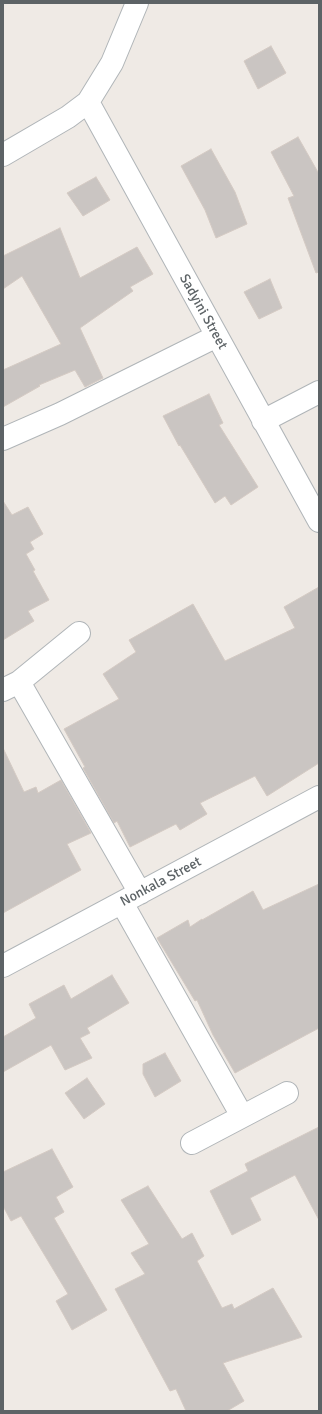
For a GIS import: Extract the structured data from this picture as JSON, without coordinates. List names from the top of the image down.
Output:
{
  "streets": {
    "street": ["Sadyini Street", "Nonkala Street"]
  }
}
